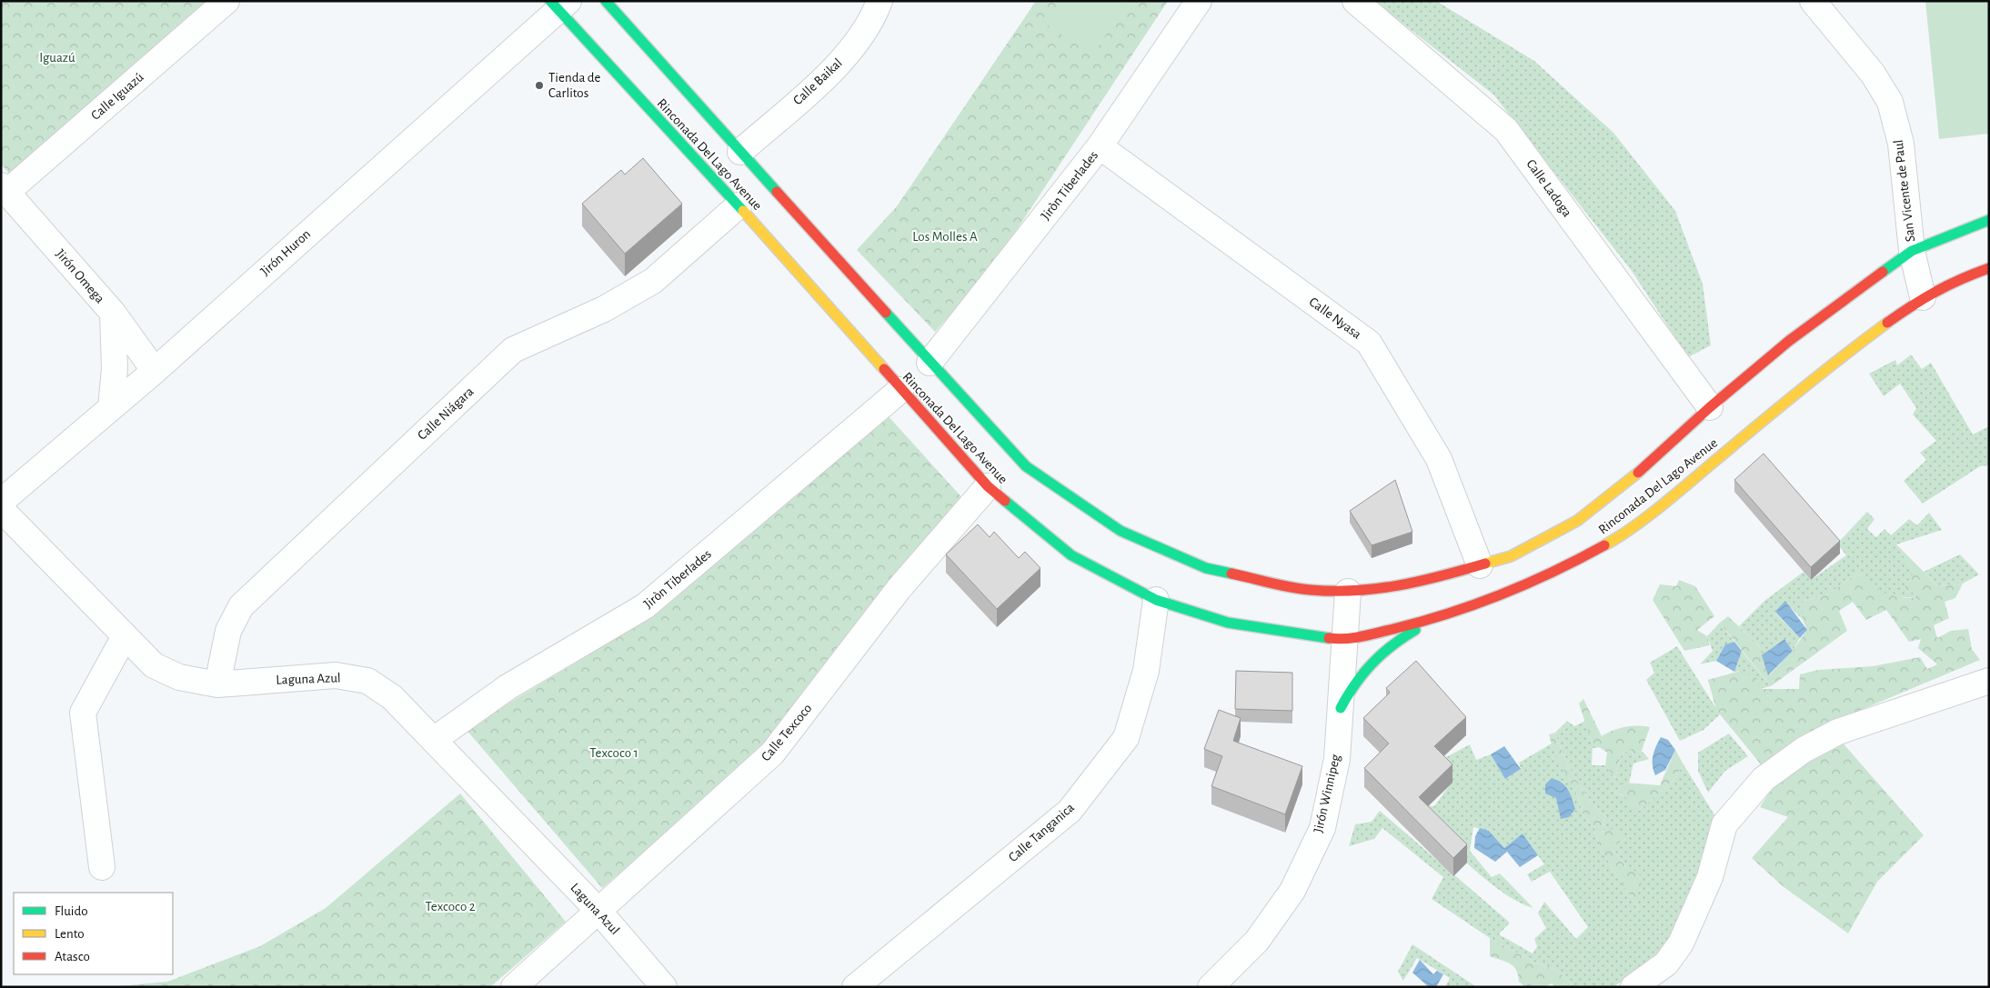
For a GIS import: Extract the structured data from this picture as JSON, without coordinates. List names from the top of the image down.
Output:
{
  "streets": {
    "street": [
      "Calle Baikal",
      "Calle Iguazú",
      "Rinconada Del Lago Avenue",
      "Jiròn Tiberlades",
      "Calle Ladoga",
      "San Vicente de Paul",
      "Jirón Huron",
      "Jirón Omega",
      "Calle Nyasa",
      "Calle Niágara",
      "Laguna Azul",
      "Calle Texcoco",
      "Jirón Winnipeg",
      "Calle Tanganica"
    ]
  },
  "crossings": [
    ["Calle Baikal", "Rinconada Del Lago Avenue"],
    ["Calle Iguazú", "Jirón Omega"],
    ["Rinconada Del Lago Avenue", "Jiròn Tiberlades"],
    ["Rinconada Del Lago Avenue", "Calle Ladoga"],
    ["Rinconada Del Lago Avenue", "San Vicente de Paul"],
    ["Rinconada Del Lago Avenue", "Jirón Huron"],
    ["Rinconada Del Lago Avenue", "Calle Nyasa"],
    ["Rinconada Del Lago Avenue", "Calle Niágara"],
    ["Rinconada Del Lago Avenue", "Calle Texcoco"],
    ["Rinconada Del Lago Avenue", "Jirón Winnipeg"],
    ["Rinconada Del Lago Avenue", "Calle Tanganica"],
    ["Jiròn Tiberlades", "Calle Nyasa"],
    ["Jiròn Tiberlades", "Laguna Azul"],
    ["Jirón Huron", "Jirón Omega"],
    ["Calle Niágara", "Laguna Azul"],
    ["Laguna Azul", "Calle Texcoco"]
  ],
  "parks": [
    "Iguazú",
    "Los Molles A",
    "Texcoco 1",
    "Texcoco 2"
  ],
  "places": ["Tienda de Carlitos"],
  "legend": ["Fluido", "Lento", "Atasco"]
}
